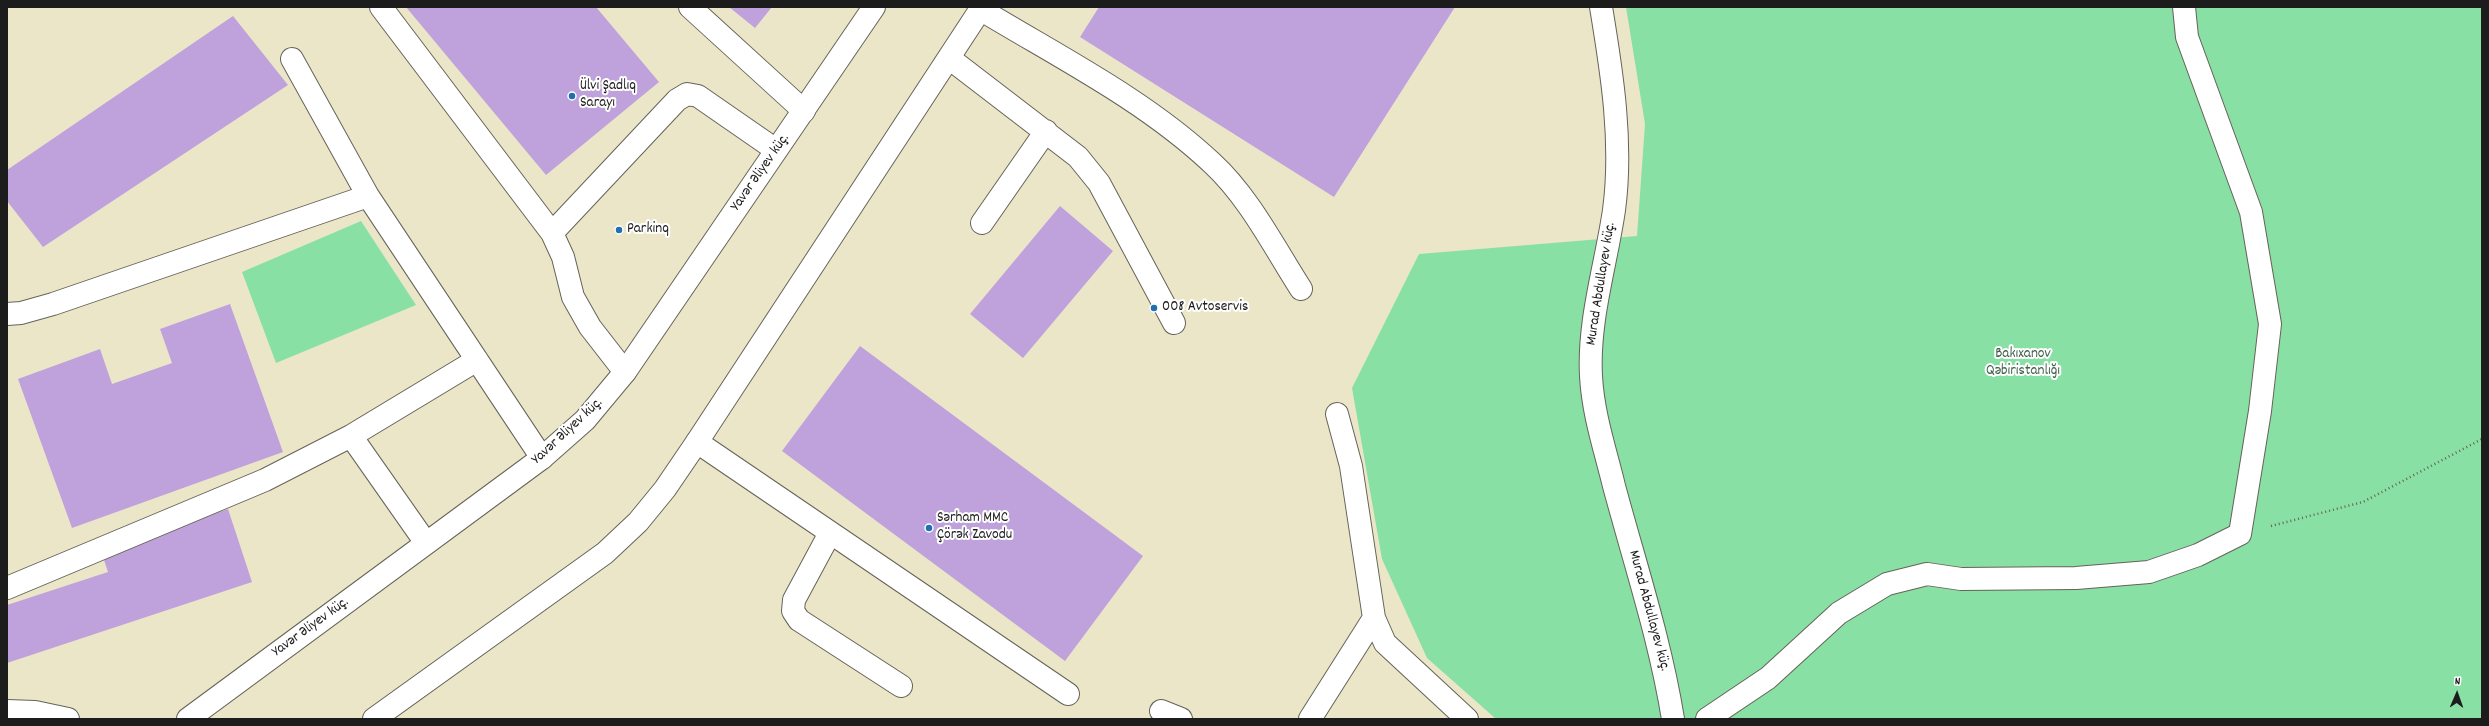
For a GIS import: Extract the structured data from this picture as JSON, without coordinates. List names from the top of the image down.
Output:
{
  "streets": {
    "main road": ["Yavər Əliyev küç.", "Murad Abdullayev küç."]
  },
  "parks": ["Bakıxanov Qəbiristanlığı"],
  "places": [
    "Ülvi Şadlıq Sarayı",
    "Parkinq",
    "008 Avtoservis",
    "Sərham MMC Çörək Zavodu"
  ],
  "north": "top"
}
